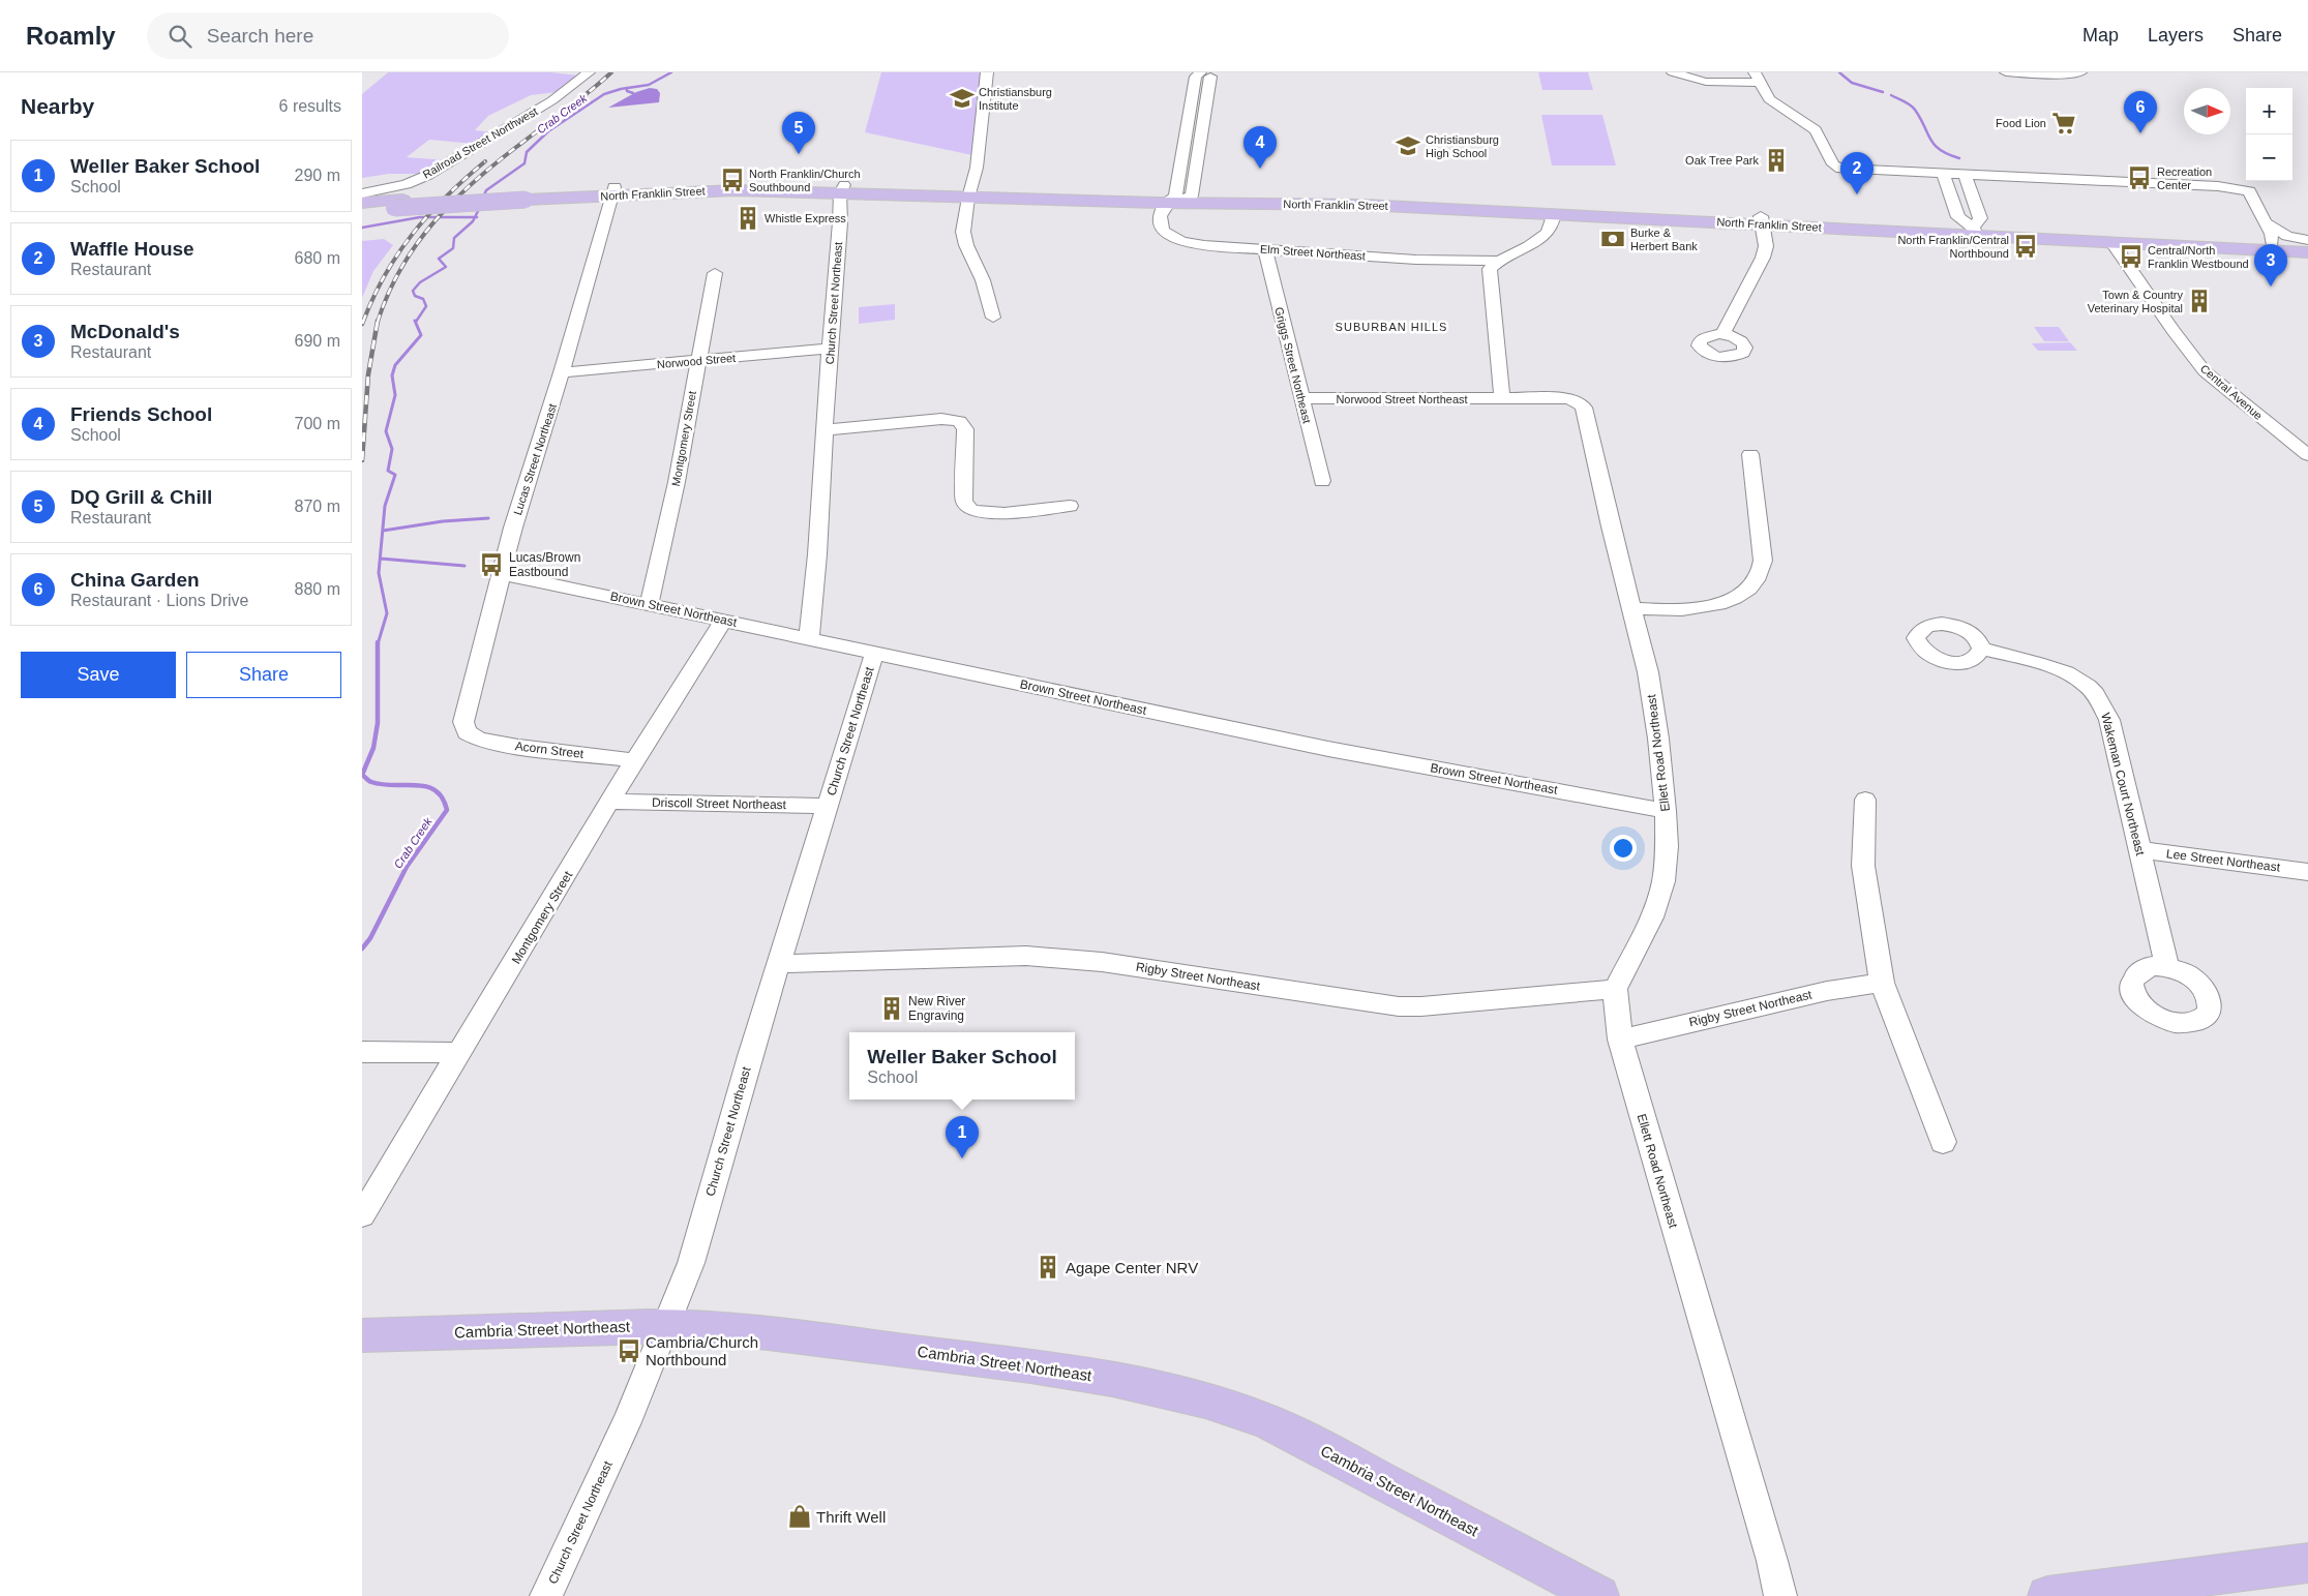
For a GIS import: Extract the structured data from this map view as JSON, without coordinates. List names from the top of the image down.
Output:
{
  "streets": {
    "main road": ["North Franklin Street", "Cambria Street Northeast"],
    "street": [
      "Railroad Street Northwest",
      "Elm Street Northeast",
      "Church Street Northeast",
      "Norwood Street",
      "Griggs Street Northeast",
      "Central Avenue",
      "Norwood Street Northeast",
      "Montgomery Street",
      "Lucas Street Northeast",
      "Brown Street Northeast",
      "Acorn Street",
      "Ellett Road Northeast",
      "Wakeman Court Northeast",
      "Driscoll Street Northeast",
      "Lee Street Northeast",
      "Rigby Street Northeast"
    ]
  },
  "crossings": [
    ["North Franklin Street", "Elm Street Northeast"],
    ["North Franklin Street", "Church Street Northeast"],
    ["North Franklin Street", "Central Avenue"],
    ["North Franklin Street", "Lucas Street Northeast"],
    ["Elm Street Northeast", "Griggs Street Northeast"],
    ["Church Street Northeast", "Norwood Street"],
    ["Church Street Northeast", "Brown Street Northeast"],
    ["Church Street Northeast", "Driscoll Street Northeast"],
    ["Church Street Northeast", "Rigby Street Northeast"],
    ["Church Street Northeast", "Cambria Street Northeast"],
    ["Norwood Street", "Montgomery Street"],
    ["Norwood Street", "Lucas Street Northeast"],
    ["Griggs Street Northeast", "Norwood Street Northeast"],
    ["Norwood Street Northeast", "Ellett Road Northeast"],
    ["Montgomery Street", "Brown Street Northeast"],
    ["Montgomery Street", "Acorn Street"],
    ["Montgomery Street", "Driscoll Street Northeast"],
    ["Lucas Street Northeast", "Brown Street Northeast"],
    ["Lucas Street Northeast", "Acorn Street"],
    ["Brown Street Northeast", "Ellett Road Northeast"],
    ["Ellett Road Northeast", "Rigby Street Northeast"],
    ["Wakeman Court Northeast", "Lee Street Northeast"]
  ],
  "districts": ["SUBURBAN HILLS"],
  "water": ["Crab Creek"],
  "places": {
    "school or university": ["Christiansburg Institute", "Christiansburg High School"],
    "supermarket": ["Food Lion"],
    "building": [
      "Oak Tree Park",
      "Whistle Express",
      "Town & Country Veterinary Hospital",
      "New River Engraving",
      "Agape Center NRV"
    ],
    "bus stop": [
      "Recreation Center",
      "North Franklin/Church Southbound",
      "North Franklin/Central Northbound",
      "Central/North Franklin Westbound",
      "Lucas/Brown Eastbound",
      "Cambria/Church Northbound"
    ],
    "bank": ["Burke & Herbert Bank"],
    "shop": ["Thrift Well"]
  },
  "north": "right",
  "page": {
    "header": "Roamly",
    "search": "Search here",
    "nav": ["Map", "Layers", "Share"],
    "heading": ["Nearby", "6 results"],
    "map_buttons": ["+", "−"],
    "pins": [
      "6",
      "5",
      "4",
      "2",
      "3",
      "1"
    ],
    "list": [
      {
        "mark": "1",
        "name": "Weller Baker School",
        "note": "School",
        "value": "290 m"
      },
      {
        "mark": "2",
        "name": "Waffle House",
        "note": "Restaurant",
        "value": "680 m"
      },
      {
        "mark": "3",
        "name": "McDonald's",
        "note": "Restaurant",
        "value": "690 m"
      },
      {
        "mark": "4",
        "name": "Friends School",
        "note": "School",
        "value": "700 m"
      },
      {
        "mark": "5",
        "name": "DQ Grill & Chill",
        "note": "Restaurant",
        "value": "870 m"
      },
      {
        "mark": "6",
        "name": "China Garden",
        "note": "Restaurant · Lions Drive",
        "value": "880 m"
      }
    ],
    "buttons": ["Save", "Share"],
    "popup": ["Weller Baker School", "School"]
  }
}
